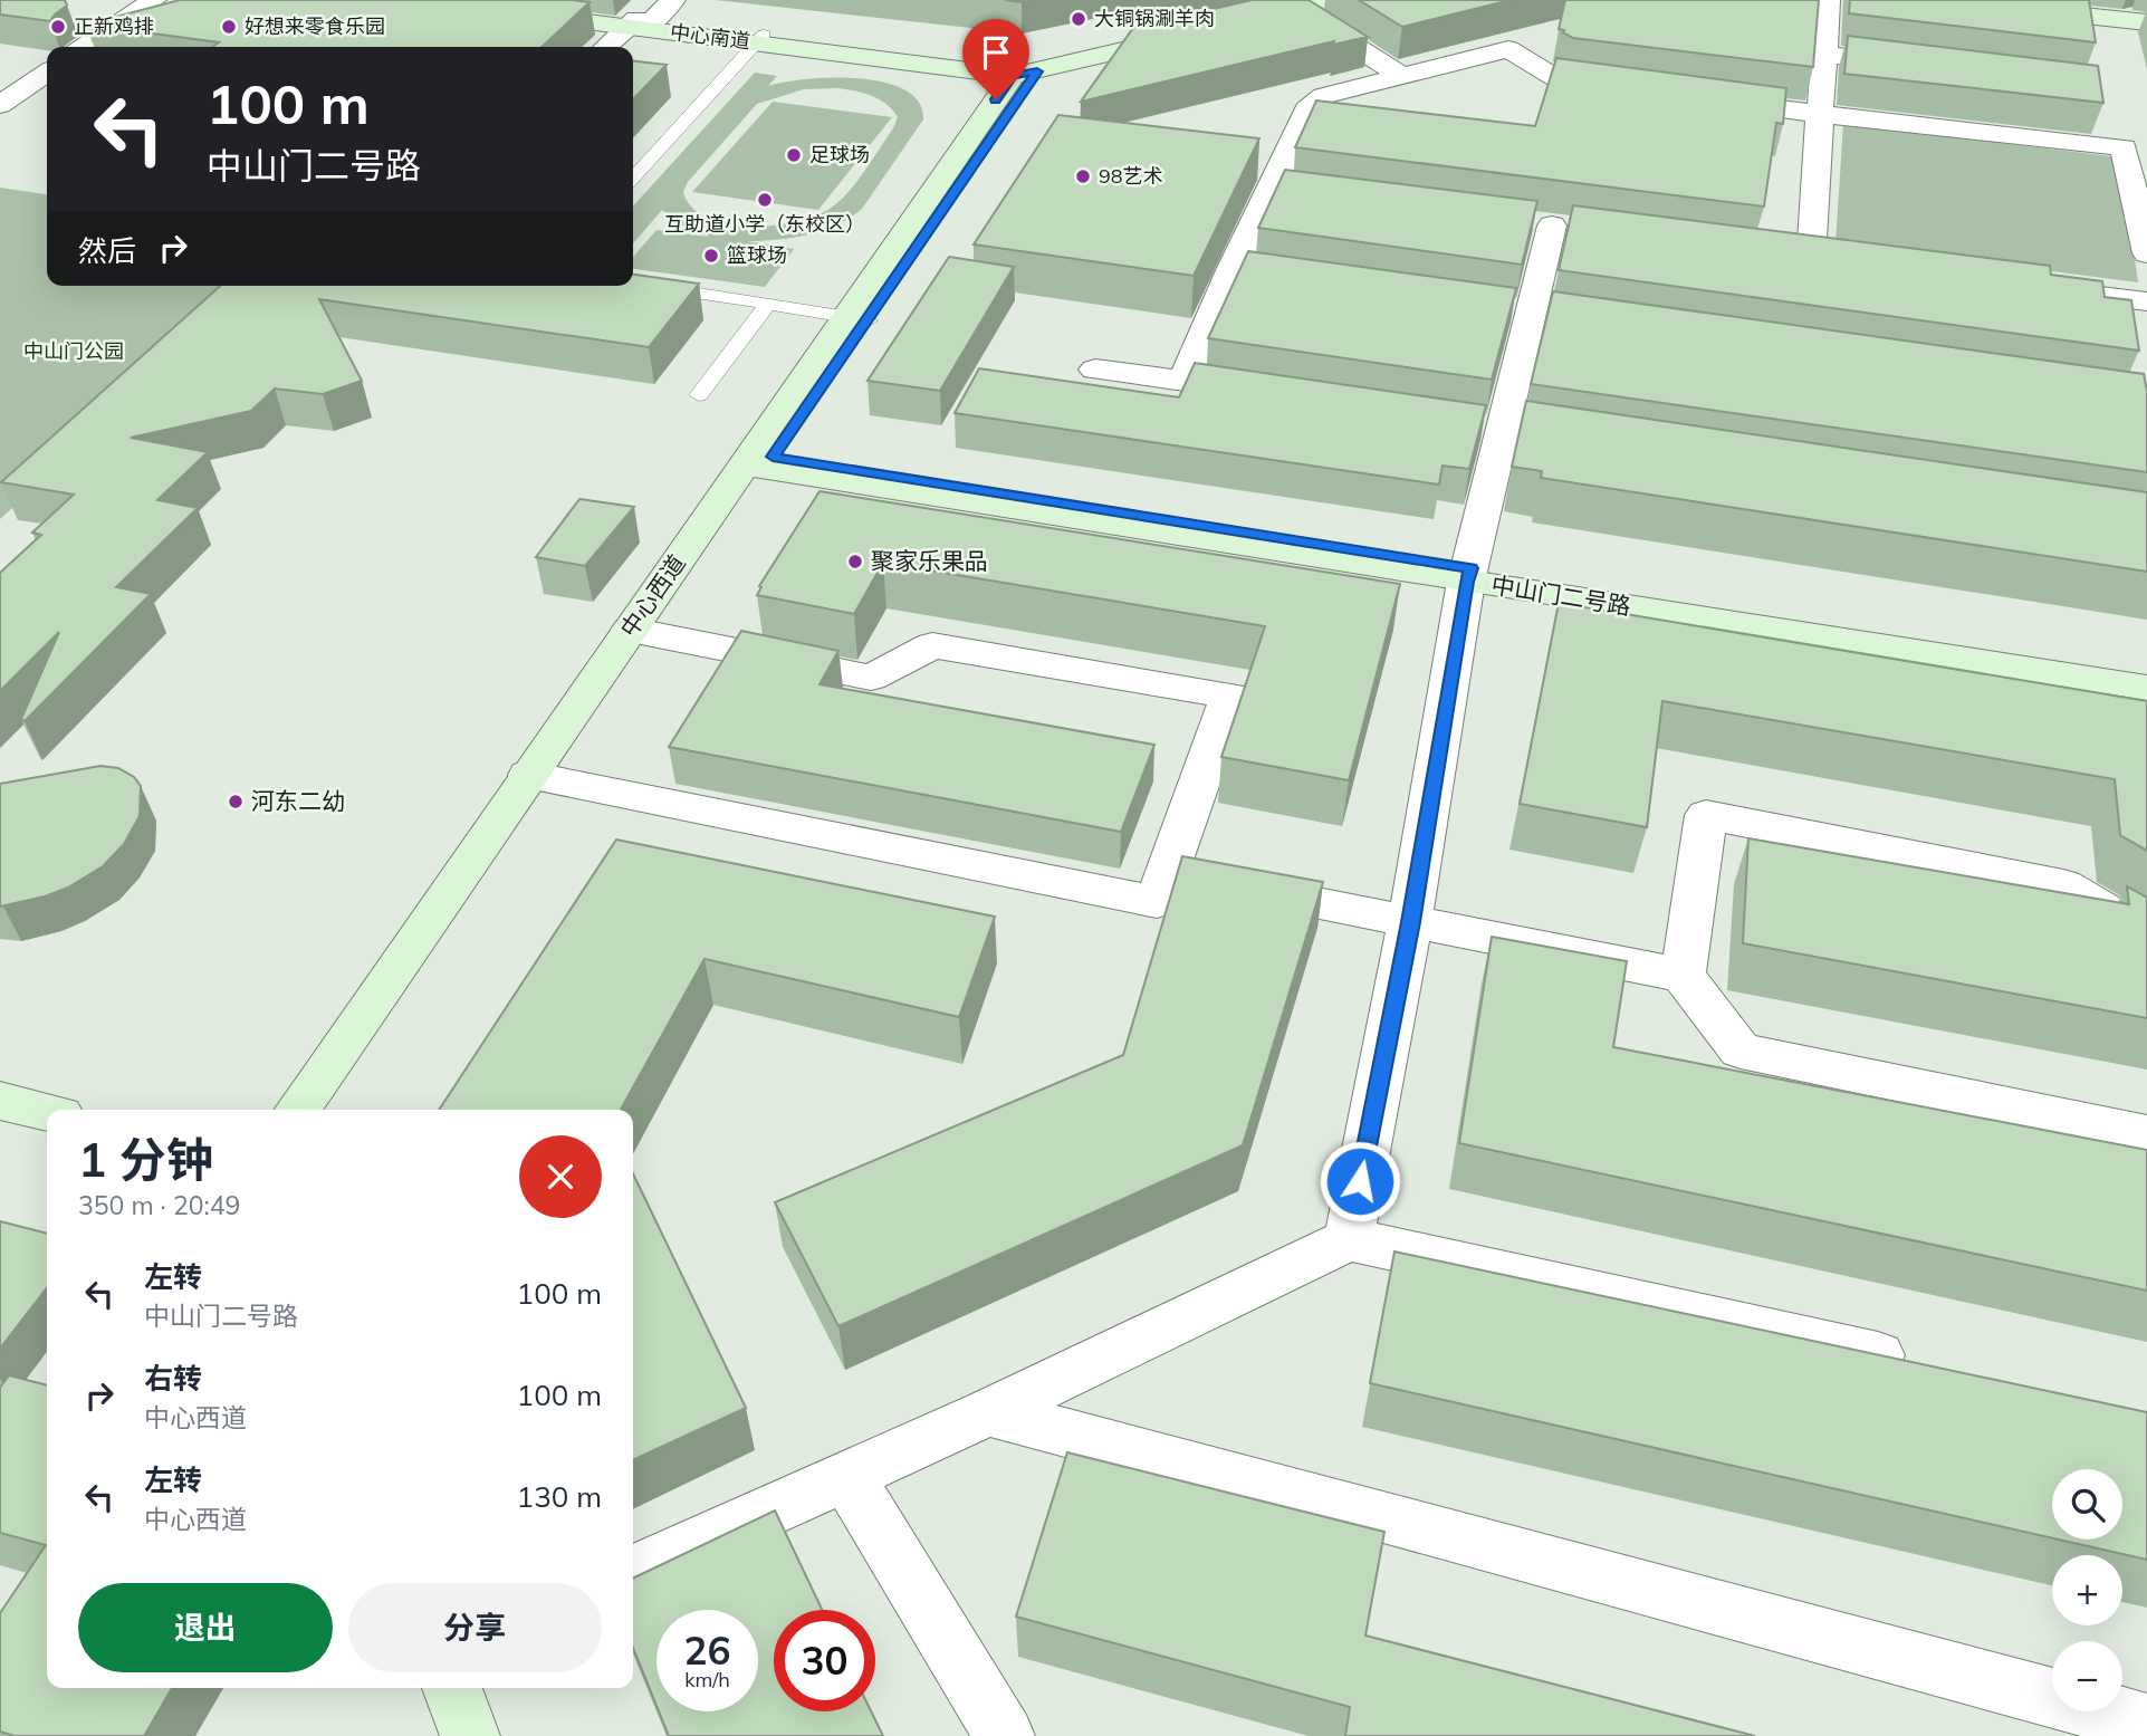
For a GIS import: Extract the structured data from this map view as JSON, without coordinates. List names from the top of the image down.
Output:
{
  "streets": {
    "street": ["中心南道", "中心西道", "中山门二号路"]
  },
  "crossings": [
    ["中心南道", "中心西道"],
    ["中心西道", "中山门二号路"]
  ],
  "parks": ["中山门公园"],
  "places": [
    "大铜锅涮羊肉",
    "正新鸡排",
    "好想来零食乐园",
    "足球场",
    "98艺术",
    "互助道小学（东校区）",
    "篮球场",
    "聚家乐果品",
    "河东二幼"
  ],
  "page": {
    "turn": ["100 m", "中山门二号路"],
    "then": "然后",
    "heading": ["1 分钟", "350 m · 20:49"],
    "list": [
      {
        "name": "左转",
        "note": "中山门二号路",
        "value": "100 m"
      },
      {
        "name": "右转",
        "note": "中心西道",
        "value": "100 m"
      },
      {
        "name": "左转",
        "note": "中心西道",
        "value": "130 m"
      }
    ],
    "map_buttons": ["+", "−"],
    "buttons": ["退出", "分享"],
    "speed": "26 km/h",
    "limit": "30"
  }
}
